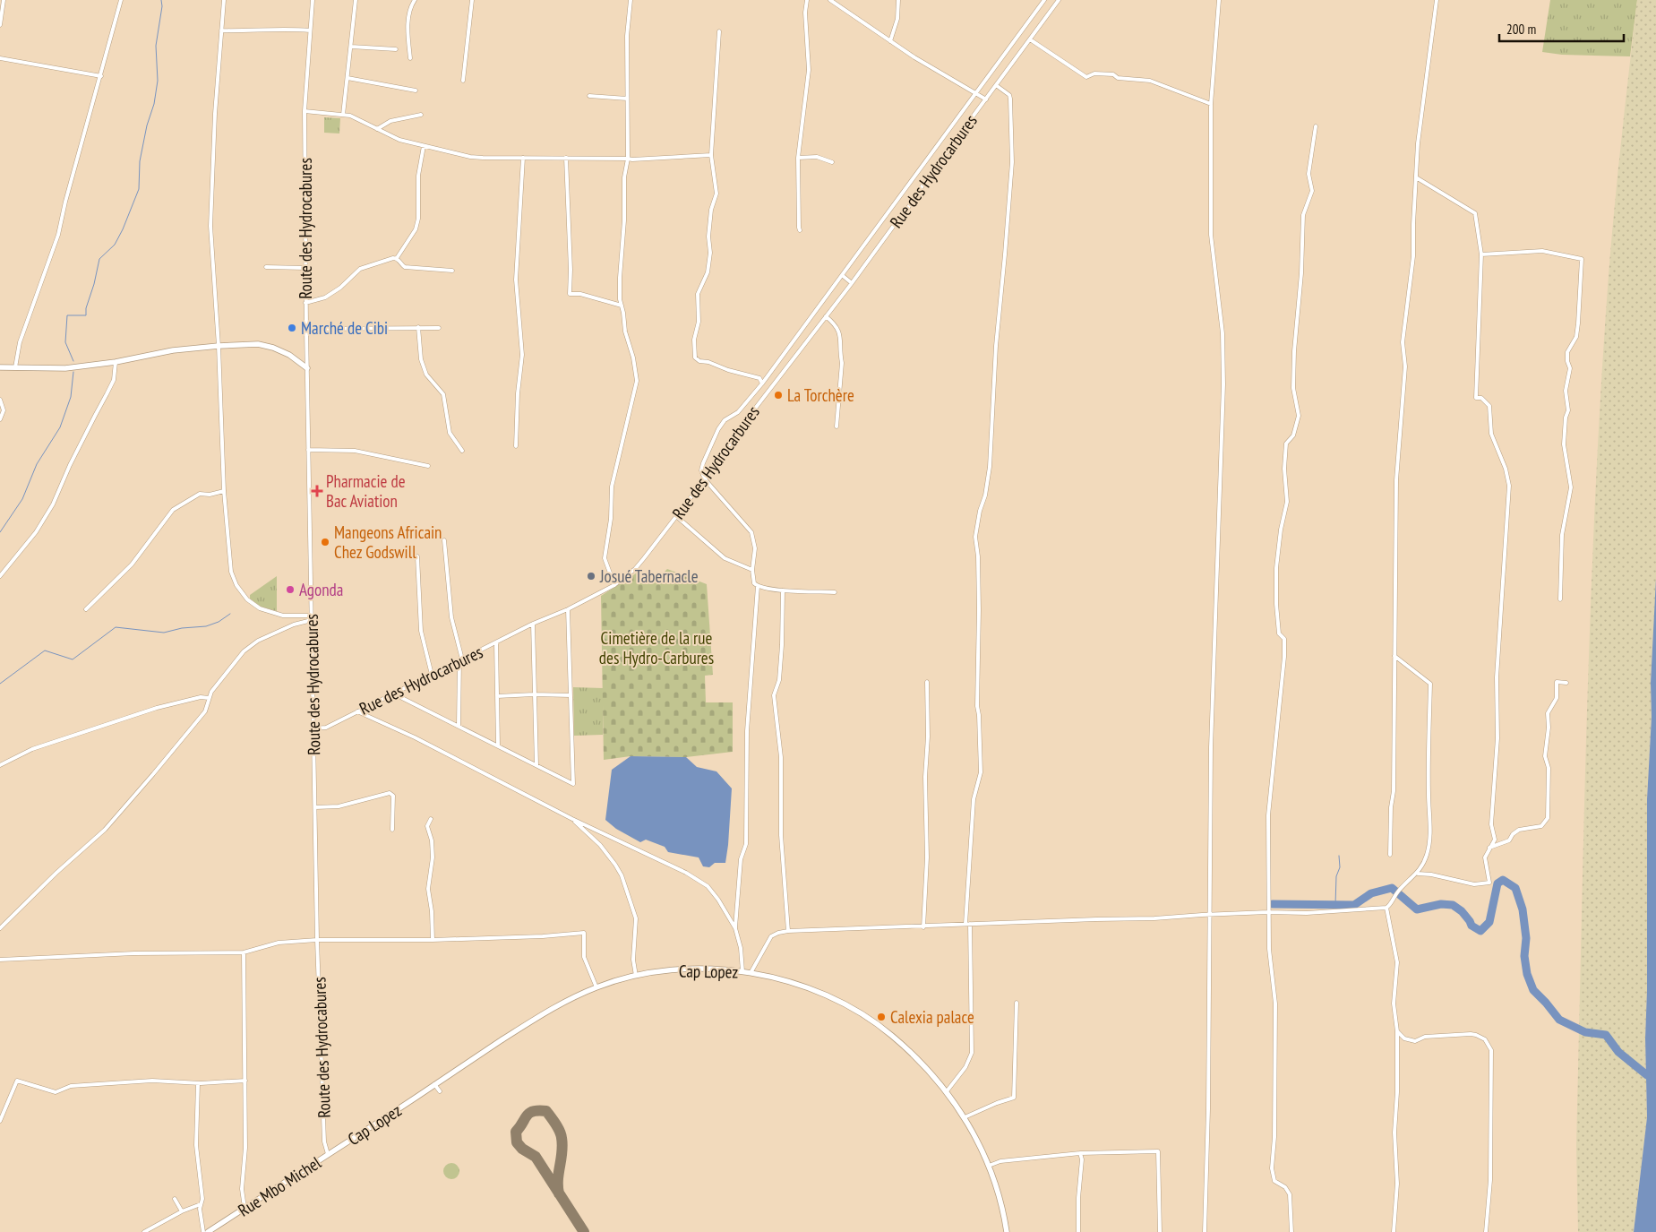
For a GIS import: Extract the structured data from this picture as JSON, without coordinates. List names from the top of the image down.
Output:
{
  "streets": {
    "street": [
      "Rue des Hydrocarbures",
      "Route des Hydrocabures",
      "Cap Lopez",
      "Rue Mbo Michel"
    ]
  },
  "crossings": [
    ["Rue des Hydrocarbures", "Route des Hydrocabures"],
    ["Route des Hydrocabures", "Cap Lopez"],
    ["Route des Hydrocabures", "Rue Mbo Michel"],
    ["Cap Lopez", "Rue Mbo Michel"]
  ],
  "parks": ["Cimetière de la rue des Hydro-Carbures"],
  "places": {
    "other": [
      "Marché de Cibi",
      "La Torchère",
      "Mangeons Africain Chez Godswill",
      "Josué Tabernacle",
      "Agonda",
      "Calexia palace"
    ],
    "health": ["Pharmacie de Bac Aviation"]
  },
  "scale_bar": "200 m"
}
